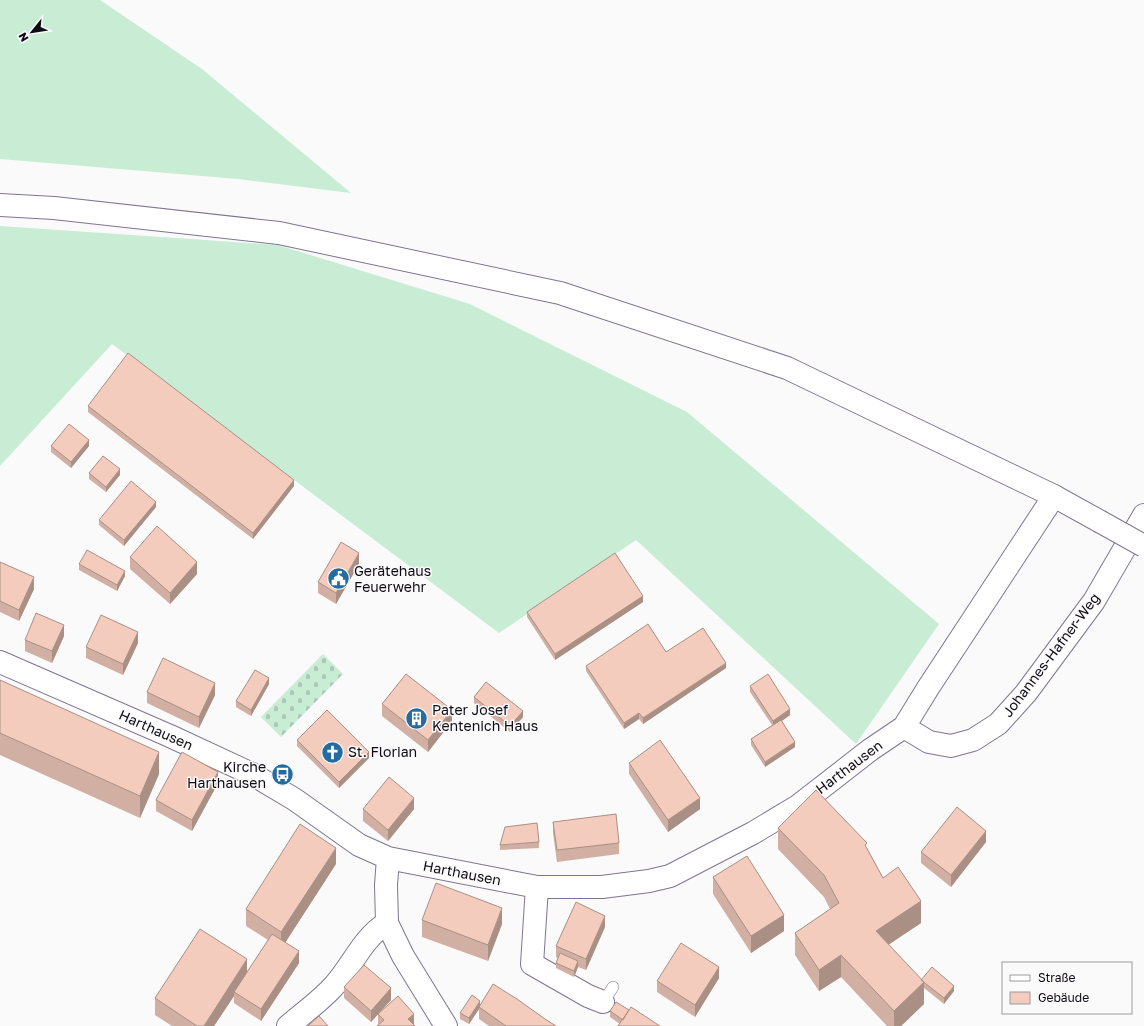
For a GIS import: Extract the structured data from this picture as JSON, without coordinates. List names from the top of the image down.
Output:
{
  "streets": {
    "street": ["Johannes-Hafner-Weg", "Harthausen"]
  },
  "crossings": [
    ["Johannes-Hafner-Weg", "Harthausen"]
  ],
  "places": {
    "public building": ["Gerätehaus Feuerwehr"],
    "building": ["Pater Josef Kentenich Haus"],
    "church": ["St. Florian"],
    "bus stop": ["Kirche Harthausen"]
  },
  "legend": ["Straße", "Gebäude"],
  "north": "bottom left"
}
